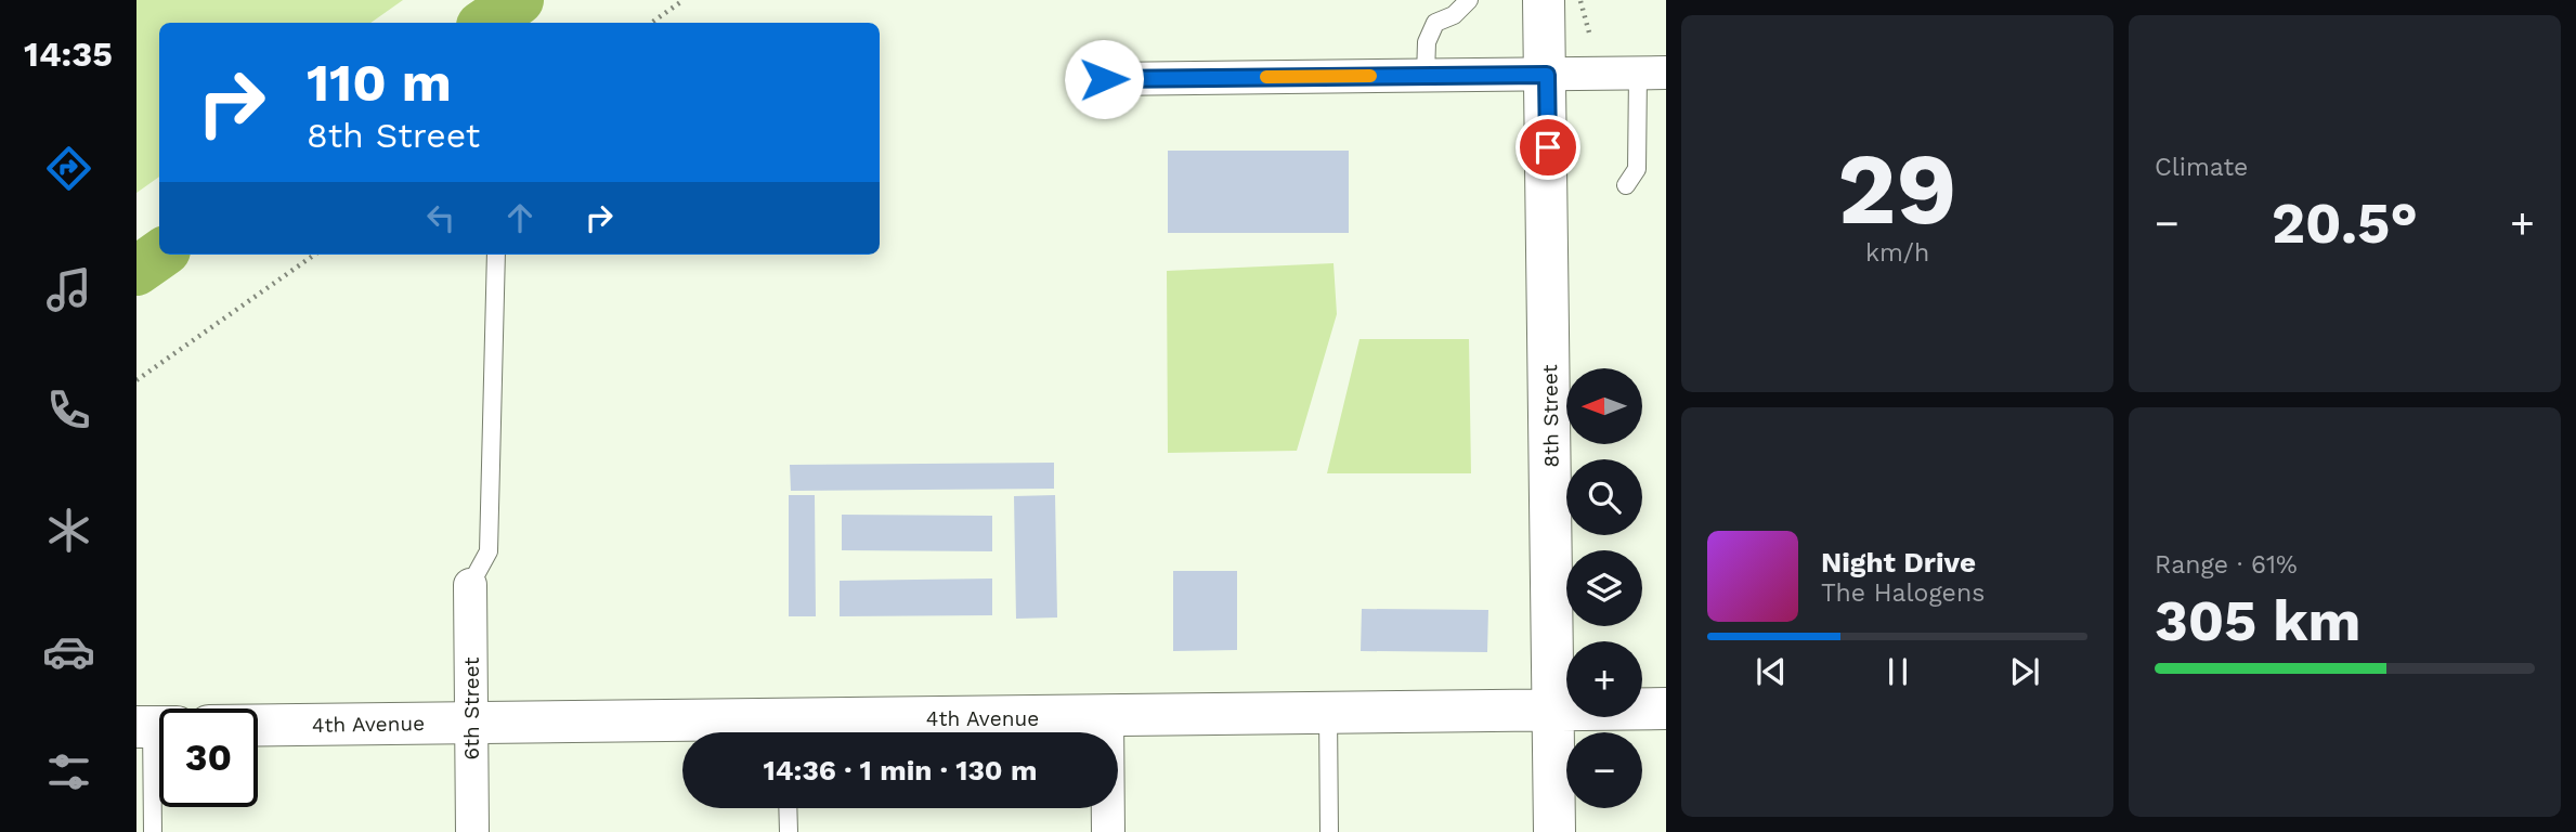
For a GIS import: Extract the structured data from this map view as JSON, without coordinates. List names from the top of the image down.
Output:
{
  "streets": {
    "street": ["8th Street", "6th Street", "4th Avenue"]
  },
  "crossings": [
    ["8th Street", "4th Avenue"],
    ["6th Street", "4th Avenue"]
  ],
  "north": "left",
  "page": {
    "tabs": "14:35",
    "tile": [
      ["29", "km/h"],
      "Climate",
      ["Range · 61%", "305 km"]
    ],
    "turn": ["110 m", "8th Street"],
    "heat": ["−", "20.5°", "+"],
    "map_buttons": ["+", "−"],
    "song": ["Night Drive", "The Halogens"],
    "limit": "30",
    "trip": "14:36 · 1 min · 130 m"
  }
}
